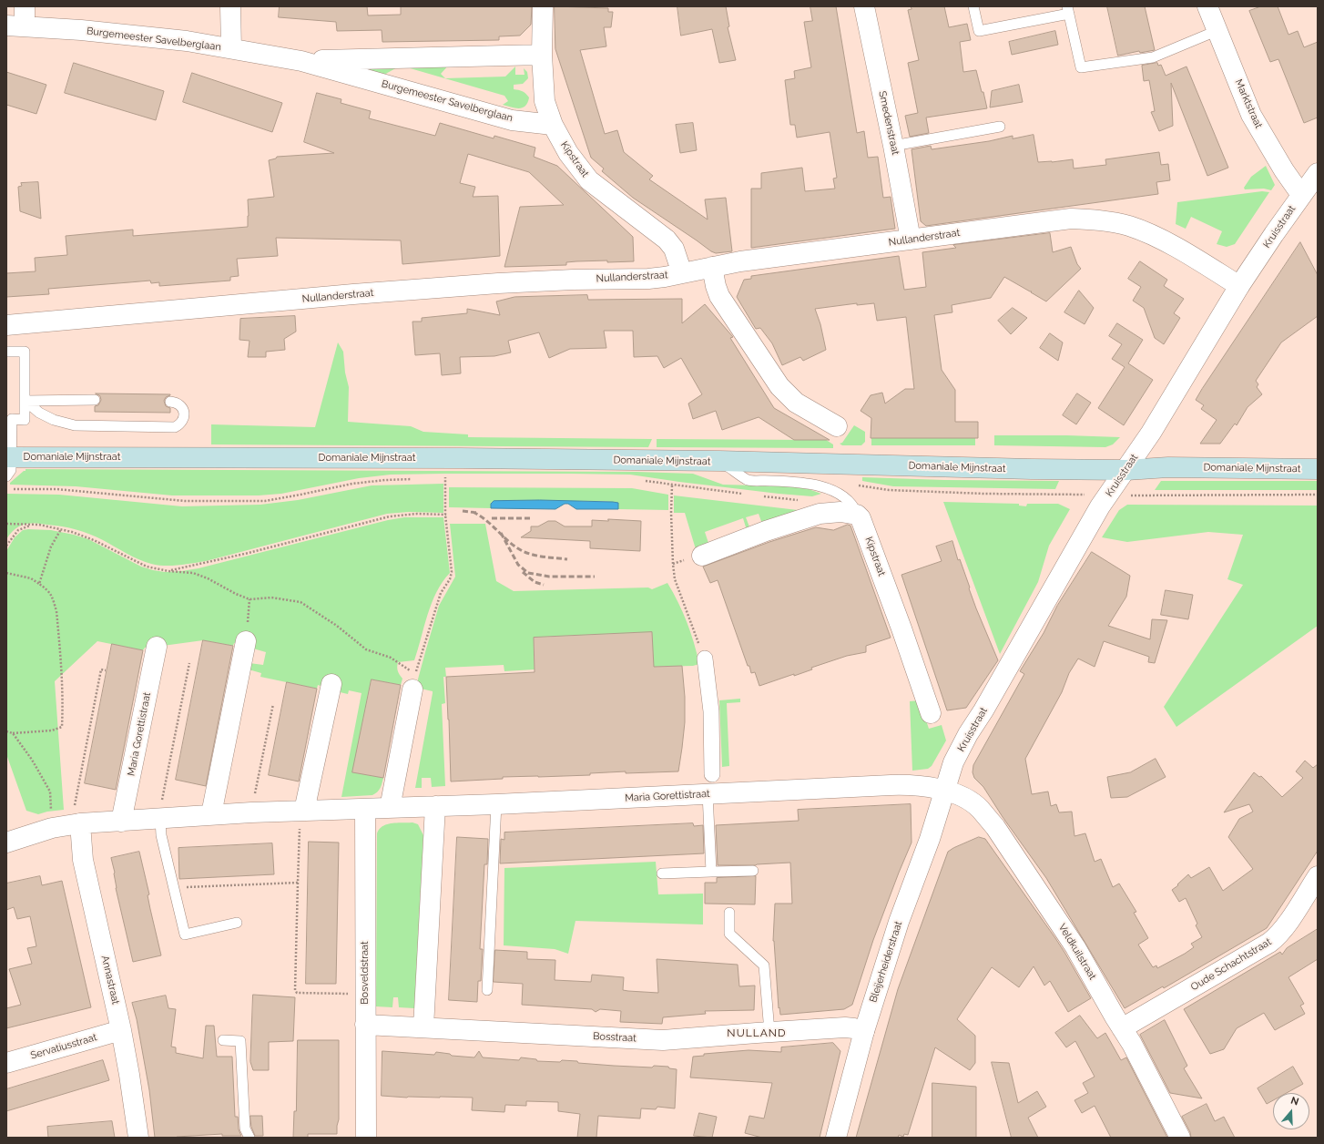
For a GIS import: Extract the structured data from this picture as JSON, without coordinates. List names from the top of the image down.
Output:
{
  "streets": {
    "main road": ["Domaniale Mijnstraat"],
    "street": [
      "Burgemeester Savelberglaan",
      "Marktstraat",
      "Smedenstraat",
      "Kipstraat",
      "Kruisstraat",
      "Nullanderstraat",
      "Maria Gorettistraat",
      "Veldkuilstraat",
      "Bleijerheiderstraat",
      "Oude Schachtstraat",
      "Bosveldstraat",
      "Annastraat",
      "Bosstraat",
      "Servatiusstraat"
    ]
  },
  "crossings": [
    ["Burgemeester Savelberglaan", "Kipstraat"],
    ["Marktstraat", "Kruisstraat"],
    ["Smedenstraat", "Nullanderstraat"],
    ["Kipstraat", "Nullanderstraat"],
    ["Kruisstraat", "Nullanderstraat"],
    ["Kruisstraat", "Domaniale Mijnstraat"],
    ["Kruisstraat", "Maria Gorettistraat"],
    ["Kruisstraat", "Veldkuilstraat"],
    ["Kruisstraat", "Bleijerheiderstraat"],
    ["Maria Gorettistraat", "Veldkuilstraat"],
    ["Maria Gorettistraat", "Bleijerheiderstraat"],
    ["Maria Gorettistraat", "Bosveldstraat"],
    ["Maria Gorettistraat", "Annastraat"],
    ["Veldkuilstraat", "Bleijerheiderstraat"],
    ["Veldkuilstraat", "Oude Schachtstraat"],
    ["Bleijerheiderstraat", "Bosstraat"],
    ["Bosveldstraat", "Bosstraat"],
    ["Annastraat", "Servatiusstraat"]
  ],
  "districts": ["NULLAND"],
  "north": "top"
}
